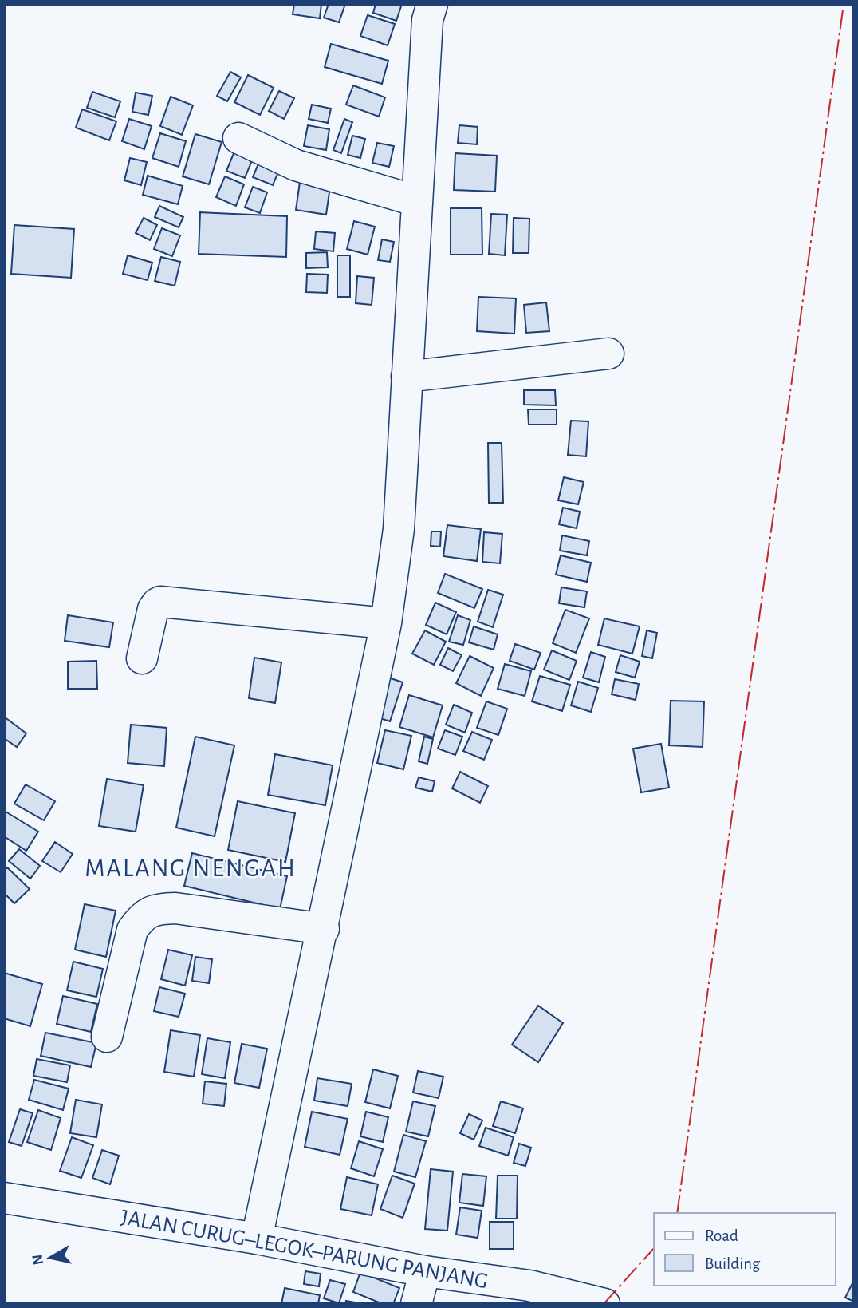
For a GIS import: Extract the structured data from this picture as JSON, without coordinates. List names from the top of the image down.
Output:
{
  "streets": {
    "street": ["JALAN CURUG–LEGOK–PARUNG PANJANG"]
  },
  "districts": ["MALANG NENGAH"],
  "legend": ["Road", "Building"],
  "north": "left"
}
